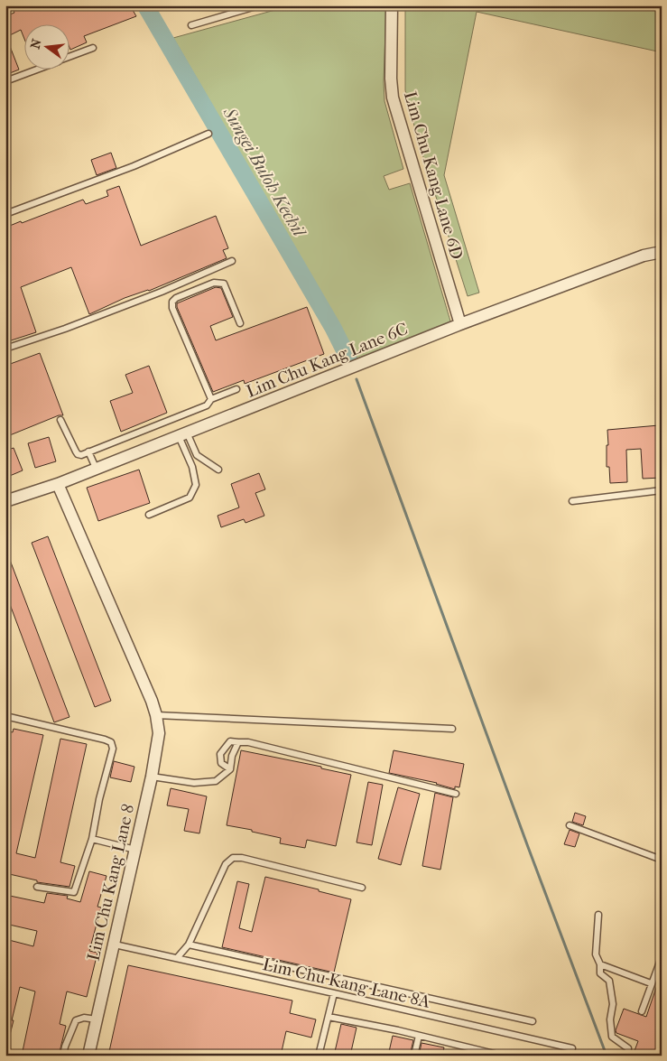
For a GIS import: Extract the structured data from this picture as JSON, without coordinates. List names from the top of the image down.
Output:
{
  "streets": {
    "street": ["Lim Chu Kang Lane 6D", "Lim Chu Kang Lane 6C", "Lim Chu Kang Lane 8"],
    "lane": ["Lim Chu Kang Lane 8A"]
  },
  "crossings": [
    ["Lim Chu Kang Lane 6D", "Lim Chu Kang Lane 6C"],
    ["Lim Chu Kang Lane 6C", "Lim Chu Kang Lane 8"],
    ["Lim Chu Kang Lane 8", "Lim Chu Kang Lane 8A"]
  ],
  "water": ["Sungei Buloh Kechil"],
  "north": "left"
}
